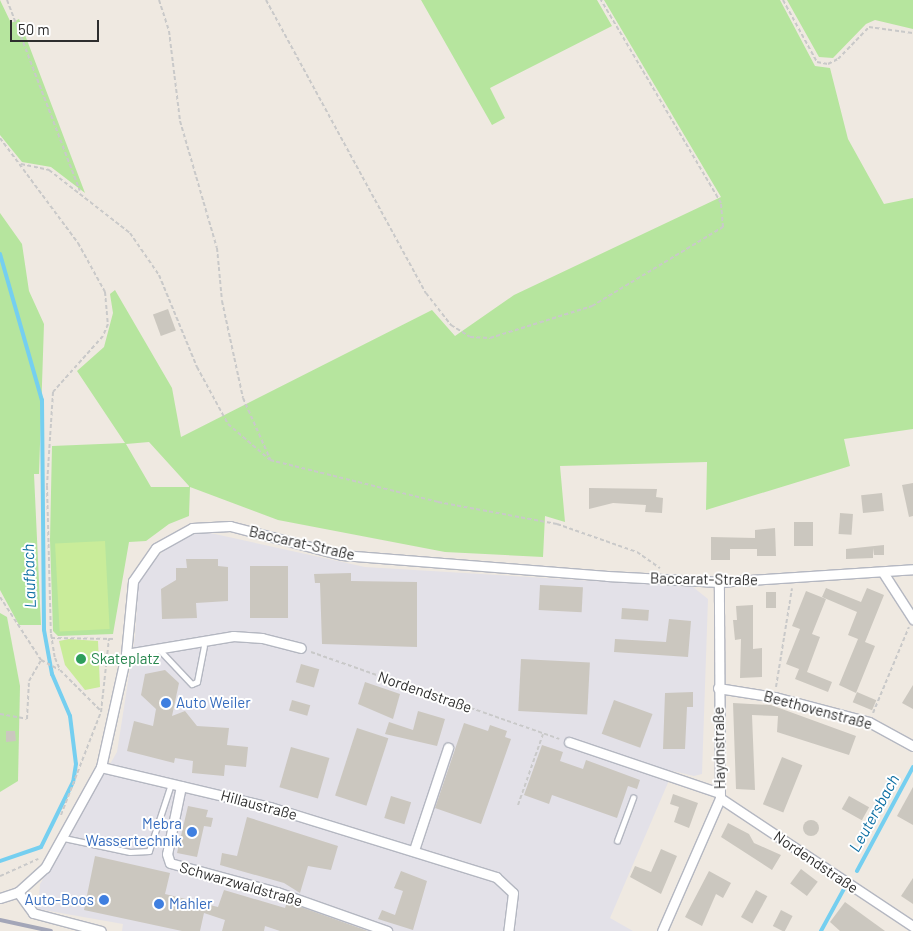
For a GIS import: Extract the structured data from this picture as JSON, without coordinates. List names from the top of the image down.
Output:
{
  "streets": {
    "street": [
      "Baccarat-Straße",
      "Nordendstraße",
      "Beethovenstraße",
      "Haydnstraße",
      "Hillaustraße",
      "Schwarzwaldstraße"
    ]
  },
  "crossings": [
    ["Baccarat-Straße", "Haydnstraße"],
    ["Baccarat-Straße", "Hillaustraße"],
    ["Nordendstraße", "Haydnstraße"],
    ["Beethovenstraße", "Haydnstraße"],
    ["Hillaustraße", "Schwarzwaldstraße"]
  ],
  "water": ["Laufbach", "Leutersbach"],
  "places": [
    "Skateplatz",
    "Auto Weiler",
    "Mebra Wassertechnik",
    "Auto-Boos",
    "Mahler"
  ],
  "scale_bar": "50 m"
}
